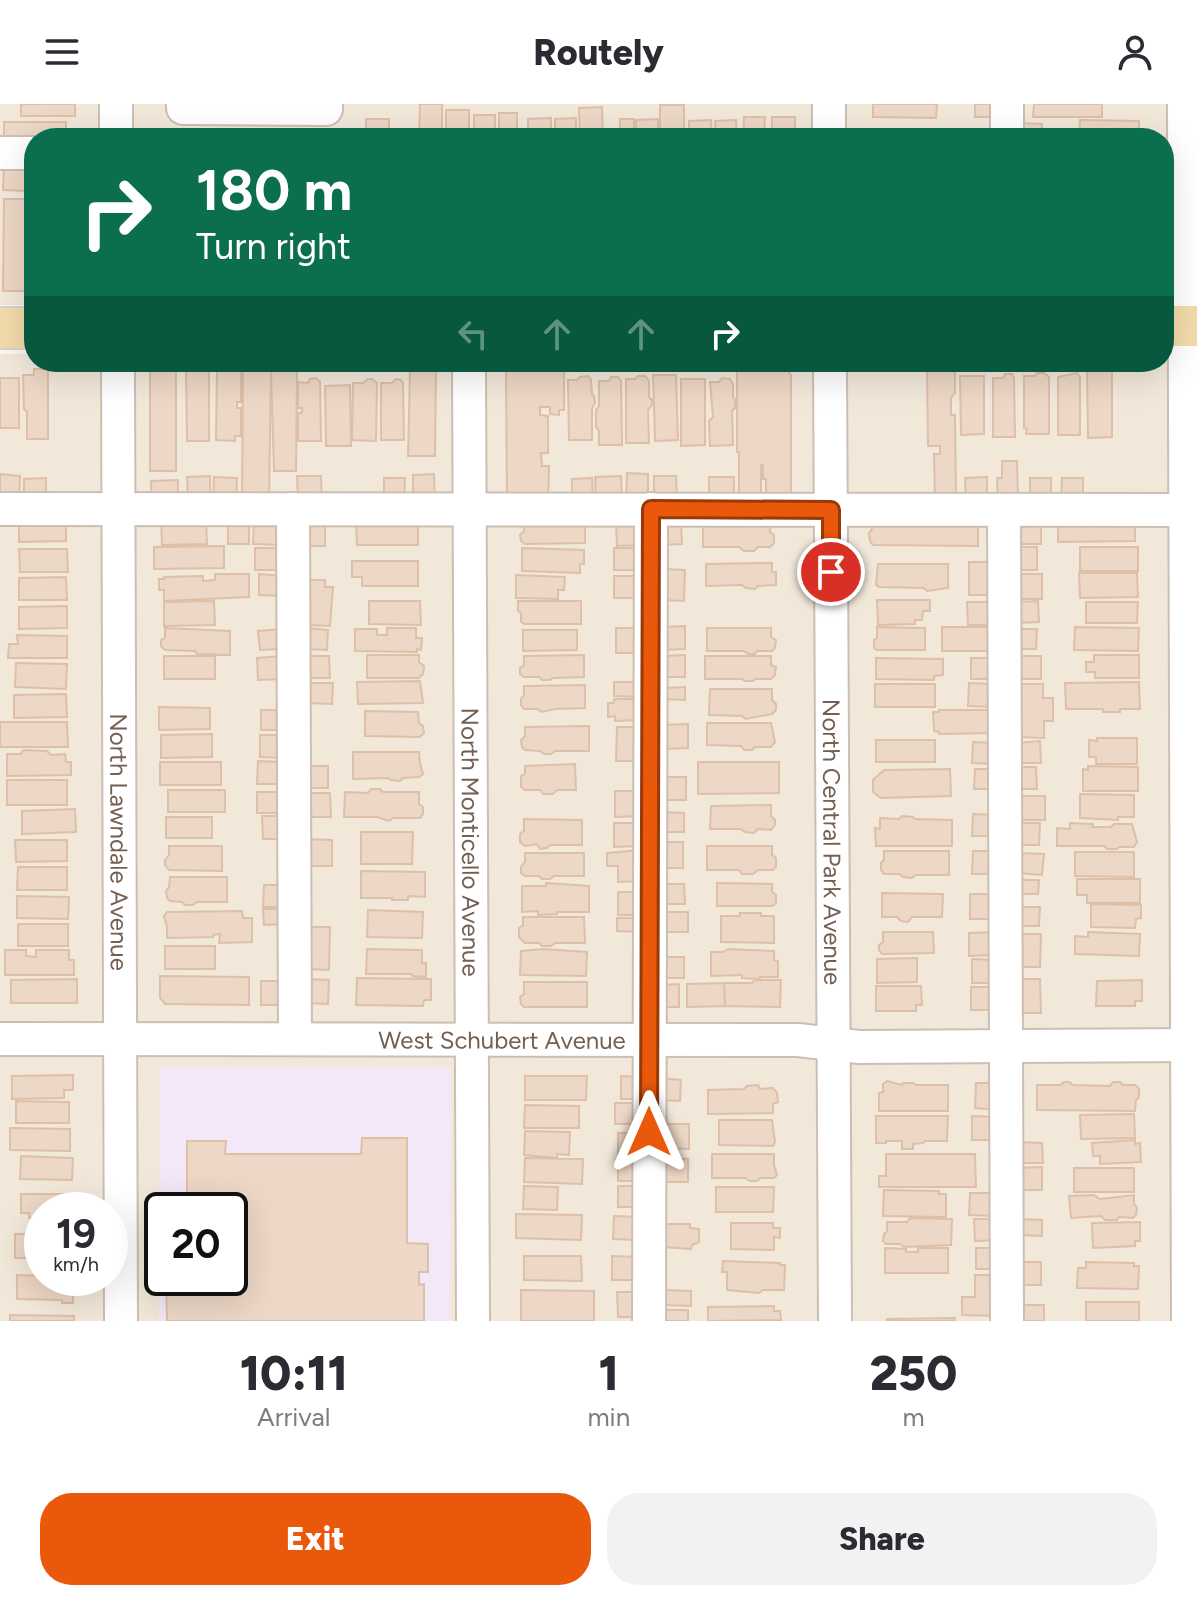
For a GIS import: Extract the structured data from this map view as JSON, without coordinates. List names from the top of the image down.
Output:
{
  "streets": {
    "street": [
      "North Lawndale Avenue",
      "North Monticello Avenue",
      "North Central Park Avenue",
      "West Schubert Avenue"
    ]
  },
  "crossings": [
    ["North Lawndale Avenue", "West Schubert Avenue"],
    ["North Monticello Avenue", "West Schubert Avenue"],
    ["North Central Park Avenue", "West Schubert Avenue"]
  ],
  "page": {
    "header": "Routely",
    "turn": ["180 m", "Turn right"],
    "speed": "19 km/h",
    "limit": "20",
    "eta": [
      "10:11",
      "Arrival",
      "1",
      "min",
      "250",
      "m"
    ],
    "buttons": ["Exit", "Share"]
  }
}
